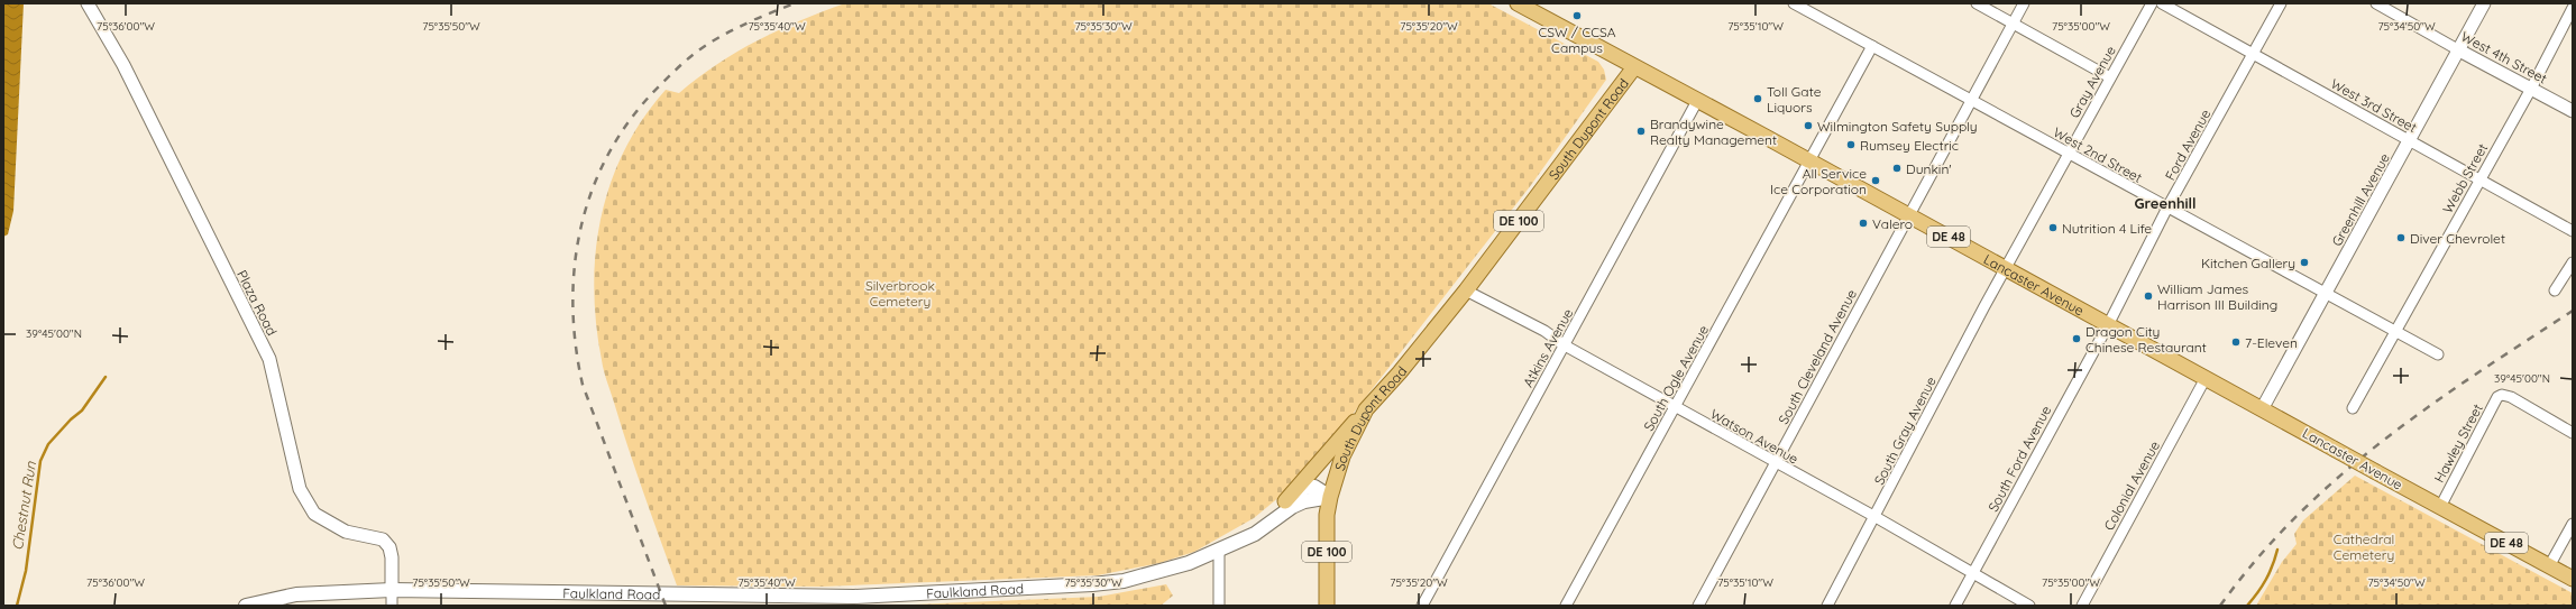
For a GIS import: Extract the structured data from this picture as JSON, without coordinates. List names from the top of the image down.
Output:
{
  "streets": {
    "main road": [
      "South Dupont Road",
      "DE 100",
      "DE 48",
      "Lancaster Avenue",
      "Faulkland Road"
    ],
    "street": [
      "West 4th Street",
      "Gray Avenue",
      "West 3rd Street",
      "Ford Avenue",
      "West 2nd Street",
      "Webb Street",
      "Greenhill Avenue",
      "Plaza Road",
      "Atkins Avenue",
      "South Cleveland Avenue",
      "South Ogle Avenue",
      "South Gray Avenue",
      "Watson Avenue",
      "Hawley Street",
      "South Ford Avenue",
      "Colonial Avenue"
    ]
  },
  "crossings": [
    ["West 4th Street", "Webb Street"],
    ["West 4th Street", "Greenhill Avenue"],
    ["Gray Avenue", "West 2nd Street"],
    ["Gray Avenue", "Lancaster Avenue"],
    ["Gray Avenue", "South Gray Avenue"],
    ["West 3rd Street", "Ford Avenue"],
    ["West 3rd Street", "Webb Street"],
    ["West 3rd Street", "Greenhill Avenue"],
    ["South Dupont Road", "Lancaster Avenue"],
    ["South Dupont Road", "Watson Avenue"],
    ["South Dupont Road", "Faulkland Road"],
    ["Ford Avenue", "West 2nd Street"],
    ["Ford Avenue", "Lancaster Avenue"],
    ["Ford Avenue", "South Ford Avenue"],
    ["West 2nd Street", "Webb Street"],
    ["West 2nd Street", "Greenhill Avenue"],
    ["West 2nd Street", "South Cleveland Avenue"],
    ["West 2nd Street", "South Ogle Avenue"],
    ["Greenhill Avenue", "Lancaster Avenue"],
    ["Lancaster Avenue", "Atkins Avenue"],
    ["Lancaster Avenue", "South Cleveland Avenue"],
    ["Lancaster Avenue", "South Ogle Avenue"],
    ["Lancaster Avenue", "South Gray Avenue"],
    ["Lancaster Avenue", "Hawley Street"],
    ["Lancaster Avenue", "South Ford Avenue"],
    ["Lancaster Avenue", "Colonial Avenue"],
    ["Plaza Road", "Faulkland Road"],
    ["Atkins Avenue", "Watson Avenue"],
    ["South Cleveland Avenue", "Watson Avenue"],
    ["South Ogle Avenue", "Watson Avenue"],
    ["South Gray Avenue", "Watson Avenue"],
    ["Watson Avenue", "South Ford Avenue"]
  ],
  "districts": ["Greenhill"],
  "water": ["Chestnut Run"],
  "parks": ["Silverbrook Cemetery", "Cathedral Cemetery"],
  "places": [
    "CSW / CCSA Campus",
    "Toll Gate Liquors",
    "Wilmington Safety Supply",
    "Brandywine Realty Management",
    "Rumsey Electric",
    "Dunkin'",
    "All Service Ice Corporation",
    "Valero",
    "Nutrition 4 Life",
    "Diver Chevrolet",
    "Kitchen Gallery",
    "William James Harrison III Building",
    "Dragon City Chinese Restaurant",
    "7-Eleven"
  ],
  "coordinates": [
    "75°36'00\"W",
    "75°35'50\"W",
    "75°35'40\"W",
    "75°35'30\"W",
    "75°35'20\"W",
    "75°35'10\"W",
    "75°35'00\"W",
    "75°34'50\"W",
    "39°45'00\"N"
  ]
}
